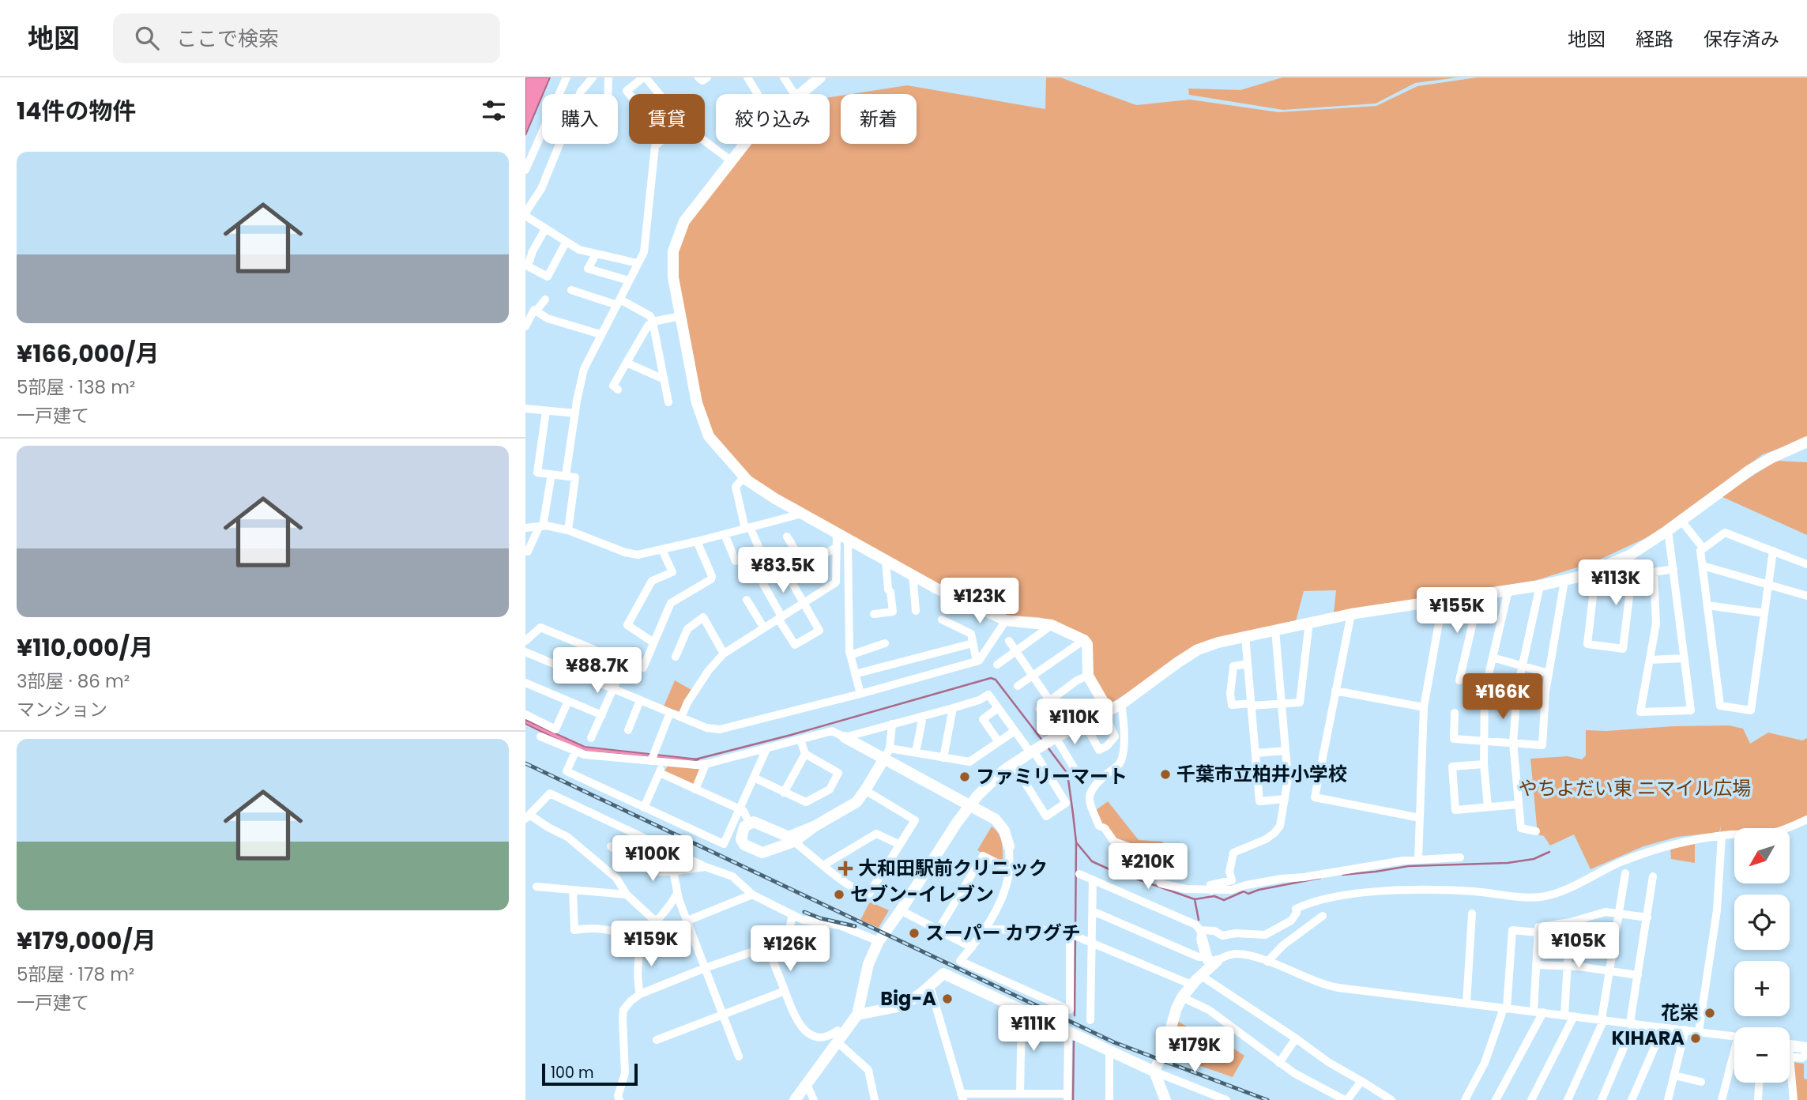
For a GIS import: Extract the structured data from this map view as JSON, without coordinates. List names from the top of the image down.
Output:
{
  "parks": ["やちよだい東 ニマイル広場"],
  "places": {
    "other": [
      "千葉市立柏井小学校",
      "ファミリーマート",
      "セブン-イレブン",
      "スーパー カワグチ",
      "Big-A",
      "花栄",
      "KIHARA"
    ],
    "health": ["大和田駅前クリニック"]
  },
  "scale_bar": "100 m",
  "north": "bottom left",
  "page": {
    "header": "地図",
    "search": "ここで検索",
    "nav": ["地図", "経路", "保存済み"],
    "heading": "14件の物件",
    "chip": [
      "購入",
      "賃貸",
      "絞り込み",
      "新着"
    ],
    "list": [
      {
        "name": "¥166,000/月",
        "note": "5部屋 · 138 m² · 一戸建て"
      },
      {
        "name": "¥110,000/月",
        "note": "3部屋 · 86 m² · マンション"
      },
      {
        "name": "¥179,000/月",
        "note": "5部屋 · 178 m² · 一戸建て"
      }
    ],
    "price": [
      "¥83.5K",
      "¥113K",
      "¥123K",
      "¥155K",
      "¥88.7K",
      "¥166K",
      "¥110K",
      "¥100K",
      "¥210K",
      "¥159K",
      "¥105K",
      "¥126K",
      "¥111K",
      "¥179K"
    ],
    "map_buttons": ["+", "−"],
    "scale": "100 m"
  }
}
